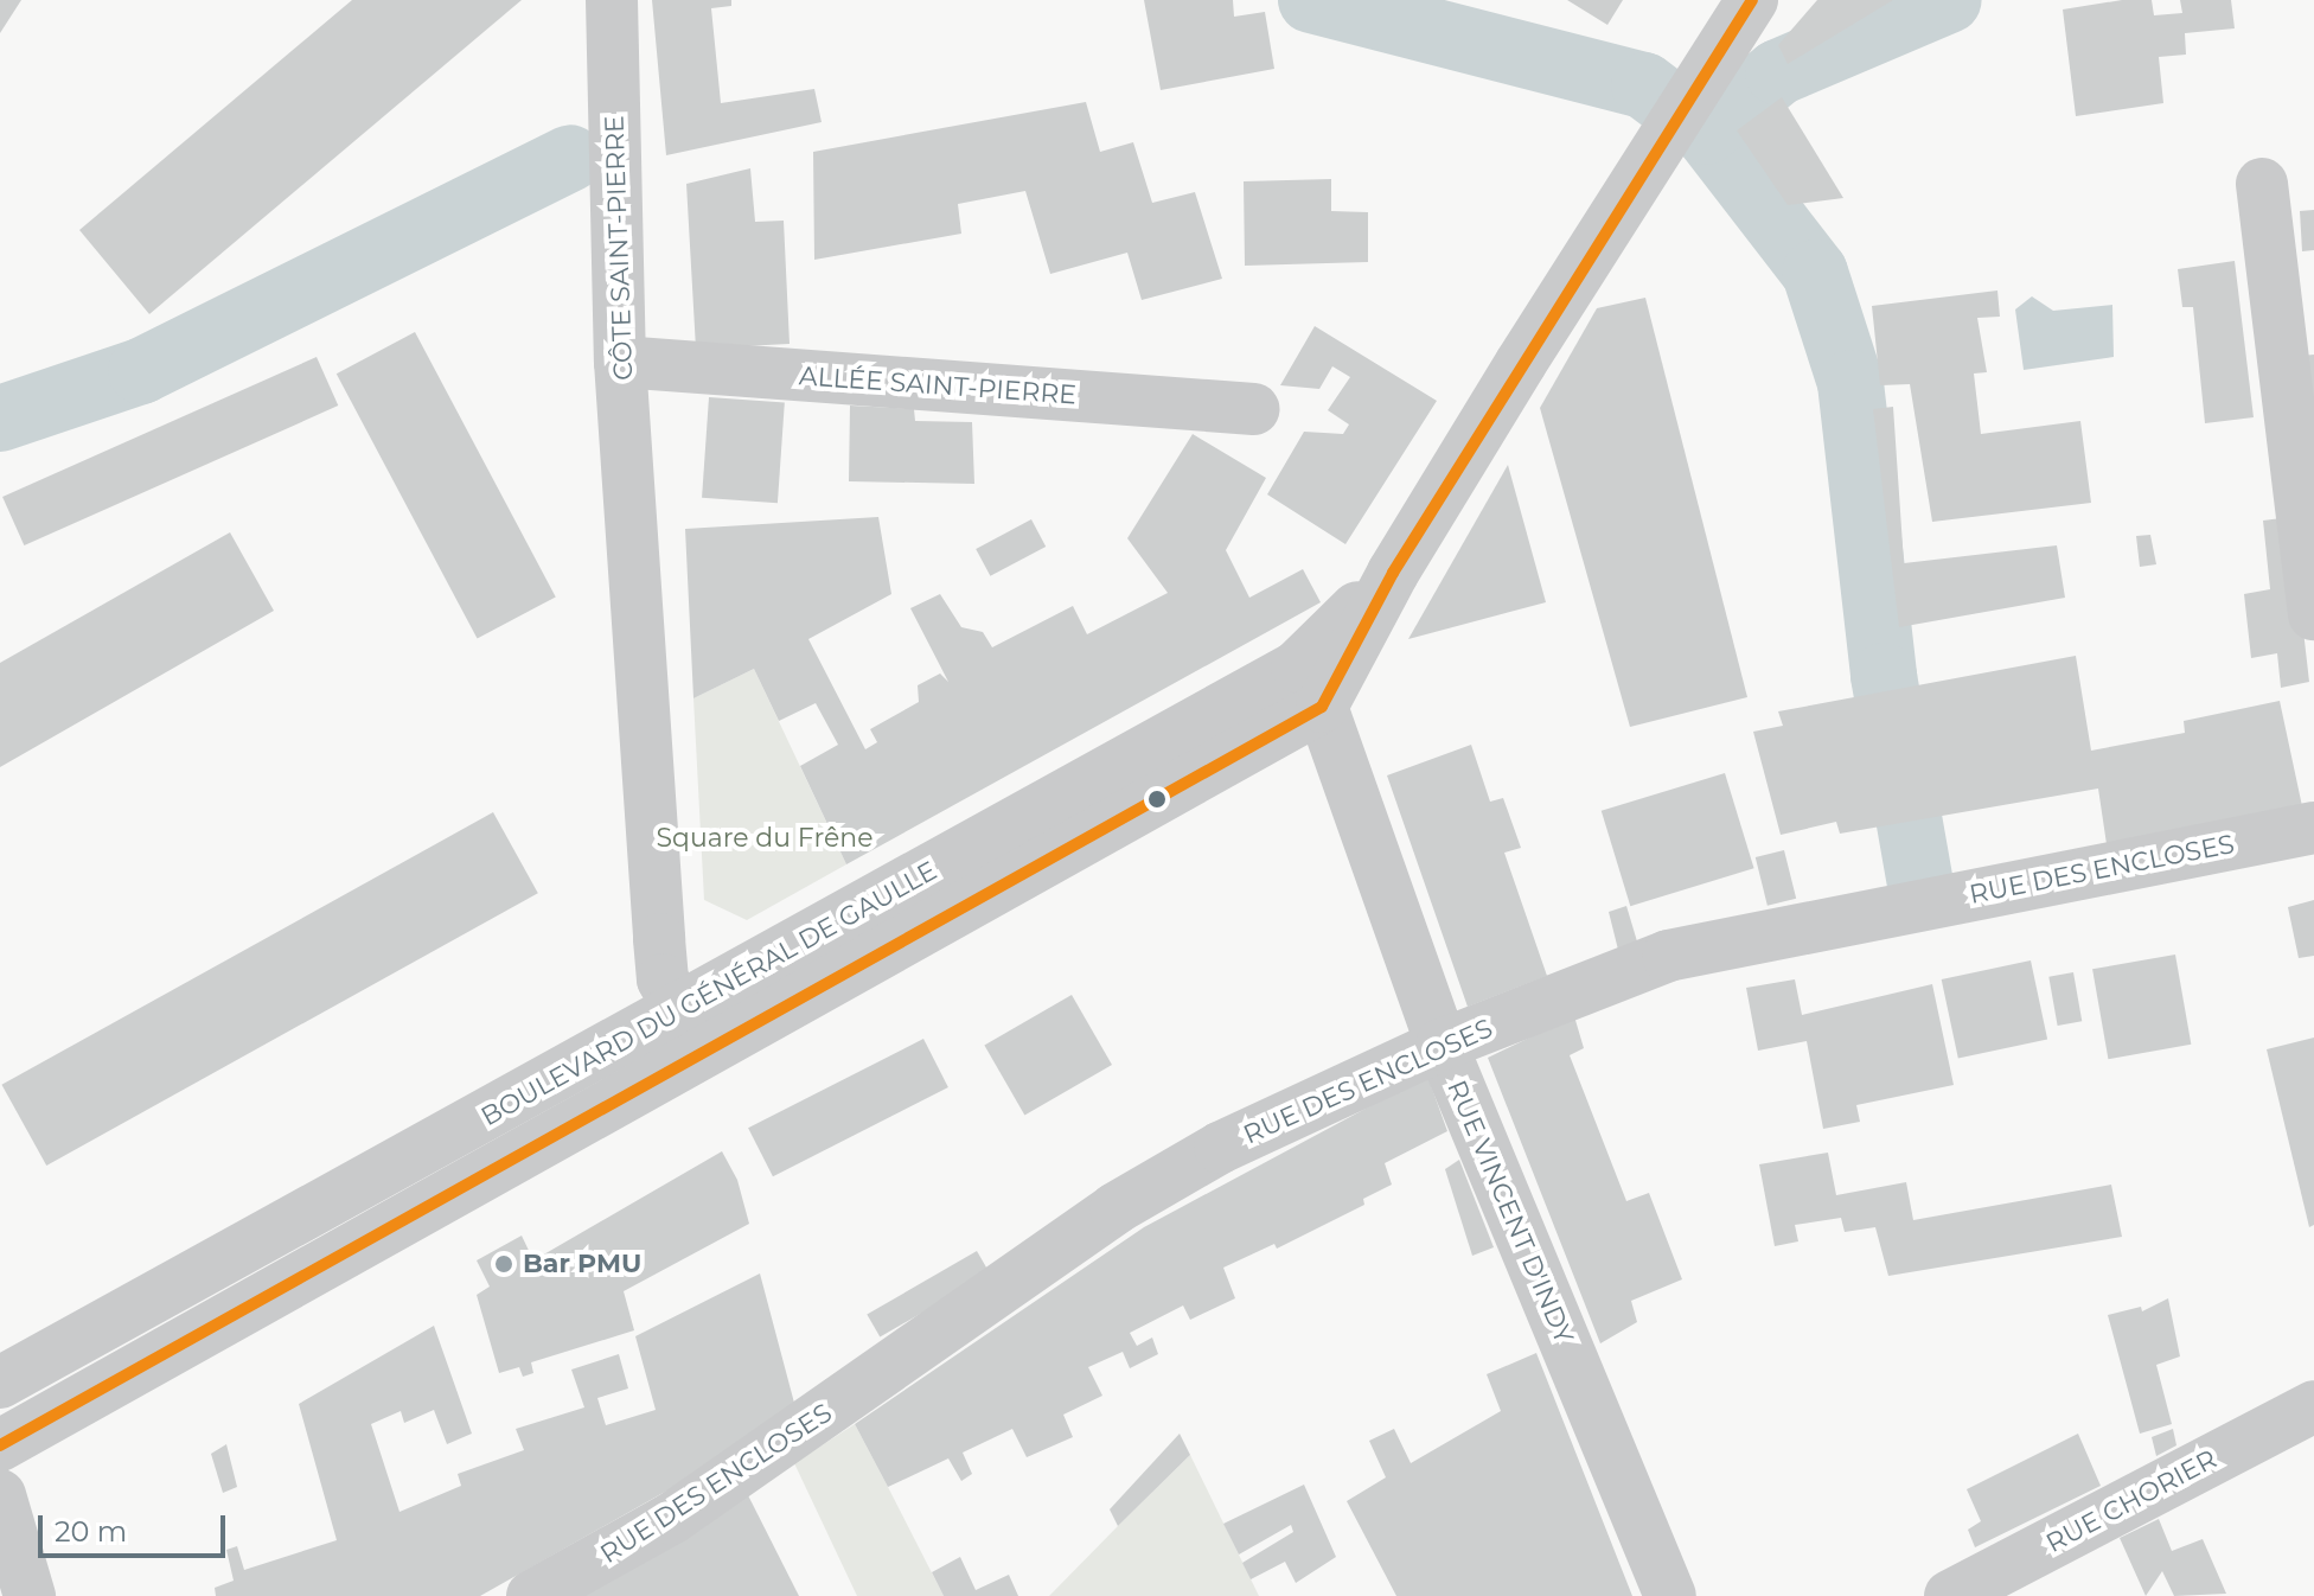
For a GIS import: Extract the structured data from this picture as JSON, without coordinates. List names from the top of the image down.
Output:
{
  "streets": {
    "street": [
      "CÔTE SAINT-PIERRE",
      "ALLÉE SAINT-PIERRE",
      "RUE DES ENCLOSES",
      "BOULEVARD DU GÉNÉRAL DE GAULLE",
      "RUE VINCENT D'INDY",
      "RUE CHORIER"
    ]
  },
  "crossings": [
    ["CÔTE SAINT-PIERRE", "ALLÉE SAINT-PIERRE"],
    ["CÔTE SAINT-PIERRE", "BOULEVARD DU GÉNÉRAL DE GAULLE"],
    ["RUE DES ENCLOSES", "RUE VINCENT D'INDY"],
    ["BOULEVARD DU GÉNÉRAL DE GAULLE", "RUE VINCENT D'INDY"]
  ],
  "parks": ["Square du Frêne"],
  "places": ["Bar PMU"],
  "scale_bar": "20 m"
}
